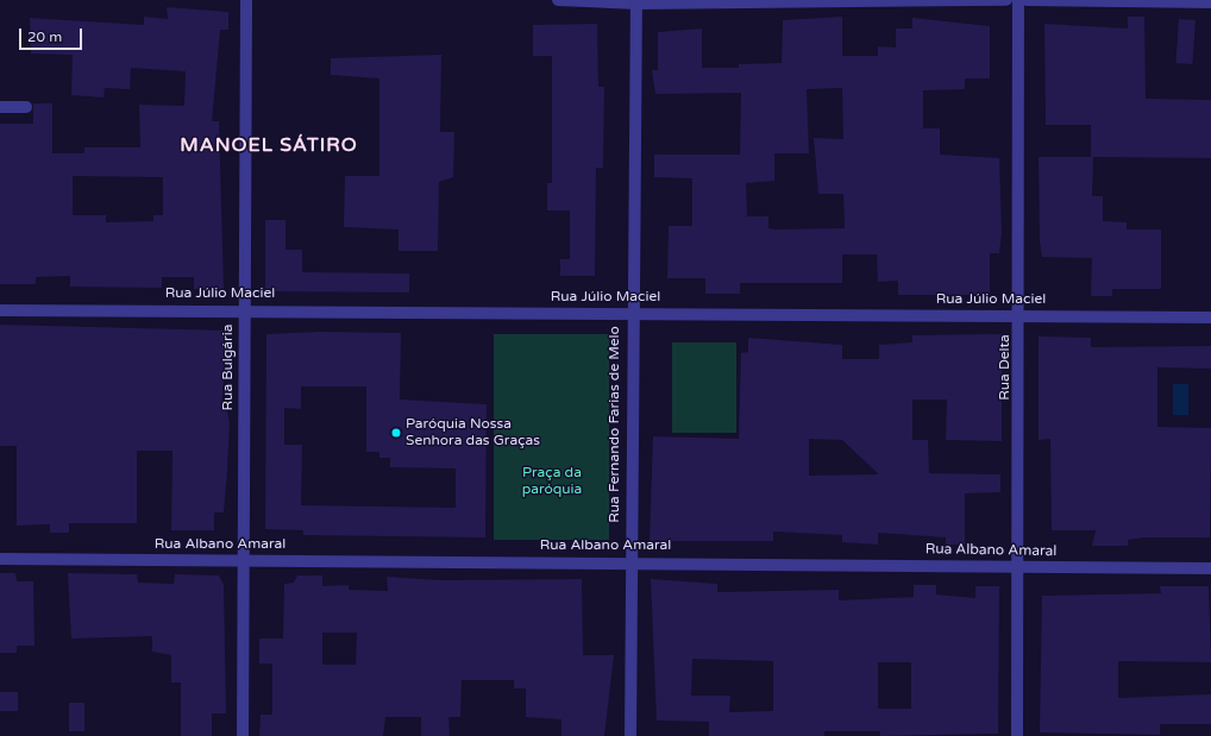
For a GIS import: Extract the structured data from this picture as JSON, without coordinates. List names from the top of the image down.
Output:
{
  "streets": {
    "street": [
      "Rua Júlio Maciel",
      "Rua Bulgária",
      "Rua Delta",
      "Rua Fernando Farias de Melo",
      "Rua Albano Amaral"
    ]
  },
  "crossings": [
    ["Rua Júlio Maciel", "Rua Bulgária"],
    ["Rua Júlio Maciel", "Rua Delta"],
    ["Rua Júlio Maciel", "Rua Fernando Farias de Melo"],
    ["Rua Bulgária", "Rua Albano Amaral"],
    ["Rua Delta", "Rua Albano Amaral"],
    ["Rua Fernando Farias de Melo", "Rua Albano Amaral"]
  ],
  "districts": ["MANOEL SÁTIRO"],
  "parks": ["Praça da paróquia"],
  "places": ["Paróquia Nossa Senhora das Graças"],
  "scale_bar": "20 m"
}
